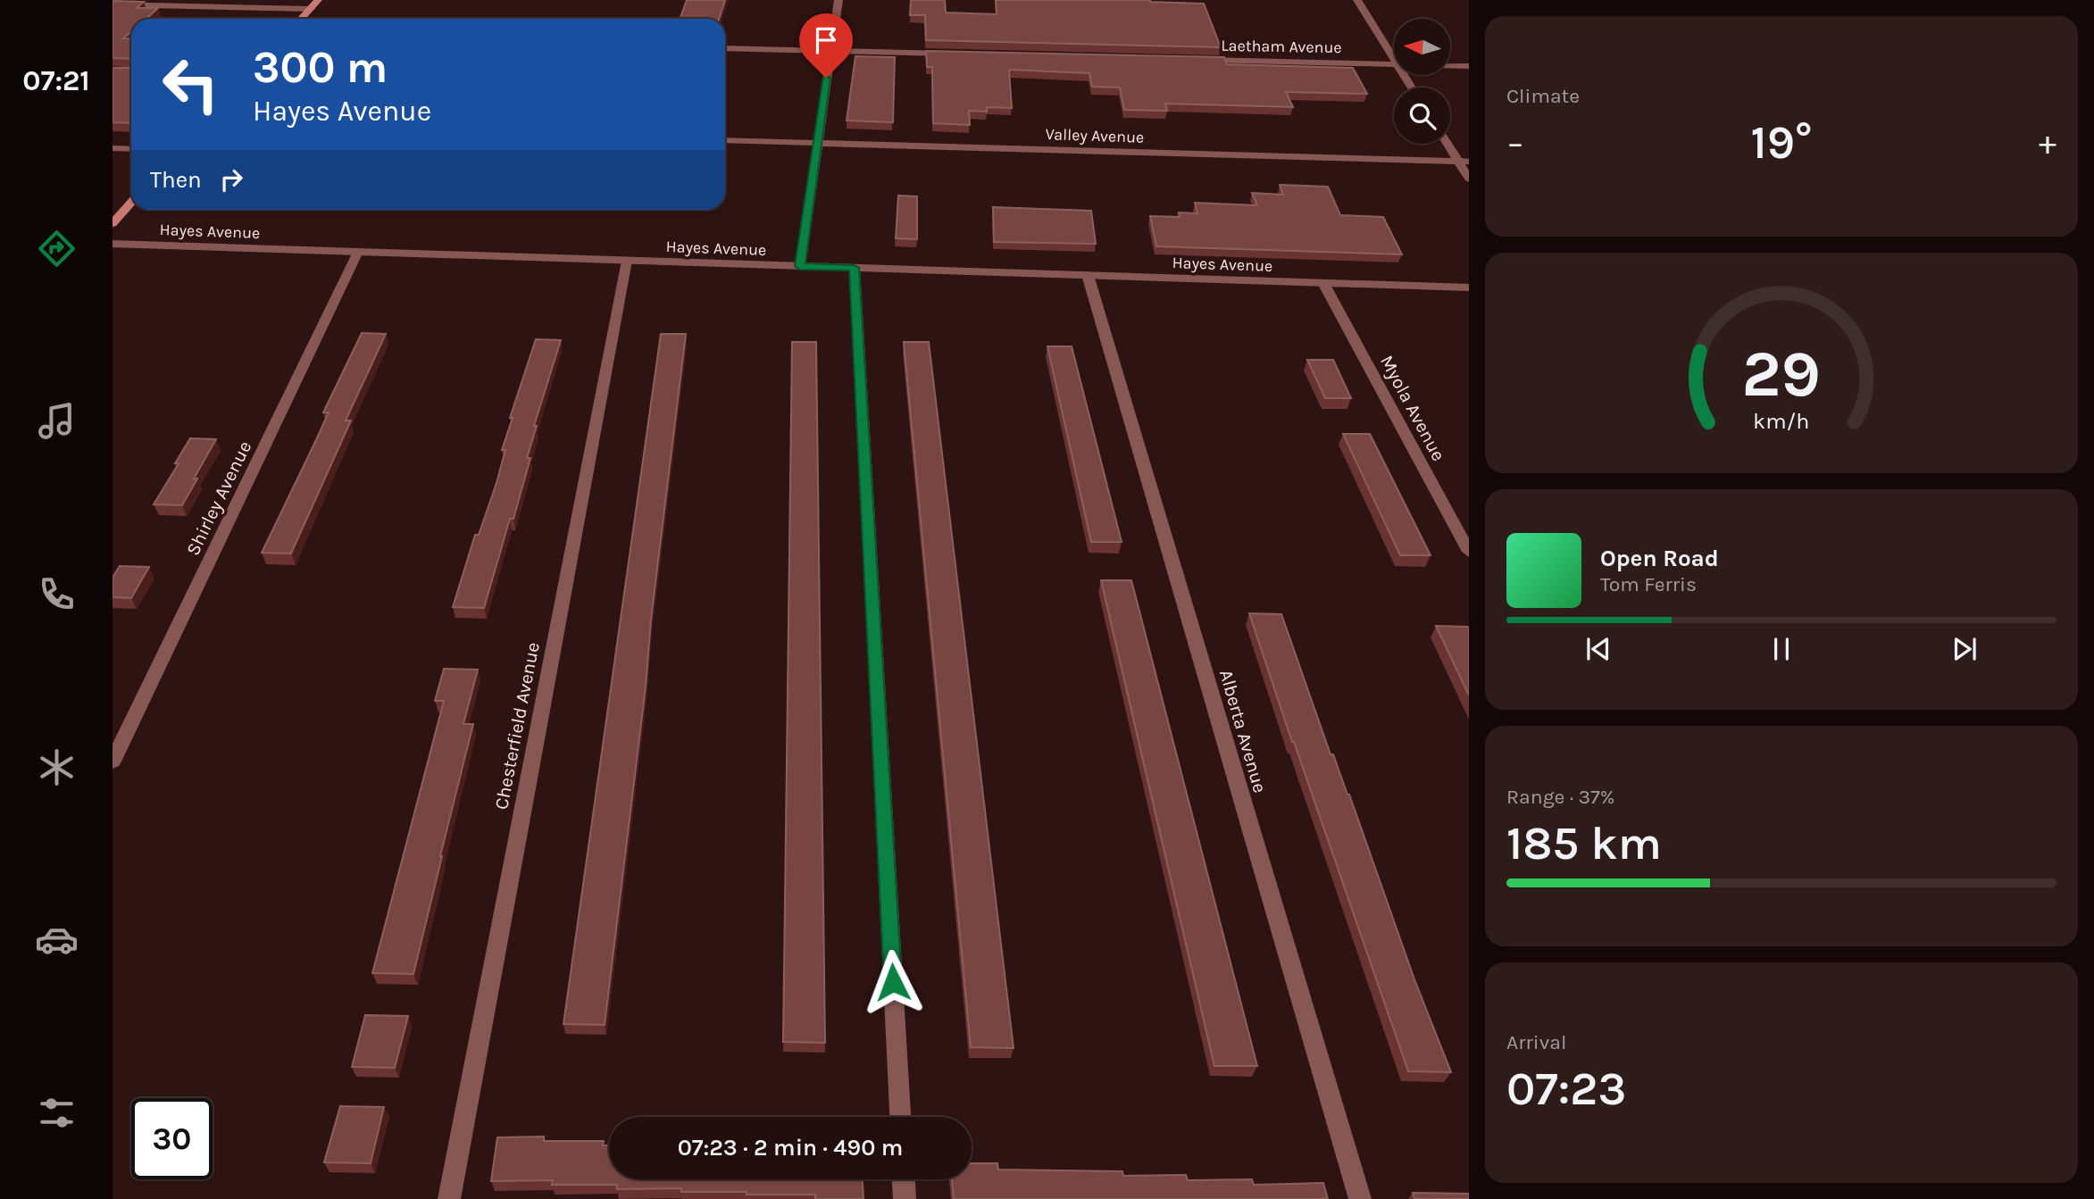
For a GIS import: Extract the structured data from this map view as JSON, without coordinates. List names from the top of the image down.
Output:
{
  "streets": {
    "street": [
      "Laetham Avenue",
      "Valley Avenue",
      "Hayes Avenue",
      "Myola Avenue",
      "Shirley Avenue",
      "Chesterfield Avenue",
      "Alberta Avenue"
    ]
  },
  "crossings": [
    ["Hayes Avenue", "Myola Avenue"],
    ["Hayes Avenue", "Shirley Avenue"],
    ["Hayes Avenue", "Chesterfield Avenue"],
    ["Hayes Avenue", "Alberta Avenue"]
  ],
  "north": "left",
  "page": {
    "tabs": "07:21",
    "tile": [
      "Climate",
      ["Range · 37%", "185 km"],
      ["Arrival", "07:23"]
    ],
    "turn": ["300 m", "Hayes Avenue"],
    "heat": ["−", "19°", "+"],
    "then": "Then",
    "song": ["Open Road", "Tom Ferris"],
    "limit": "30",
    "trip": "07:23 · 2 min · 490 m",
    "gauge": ["29", "km/h"]
  }
}
